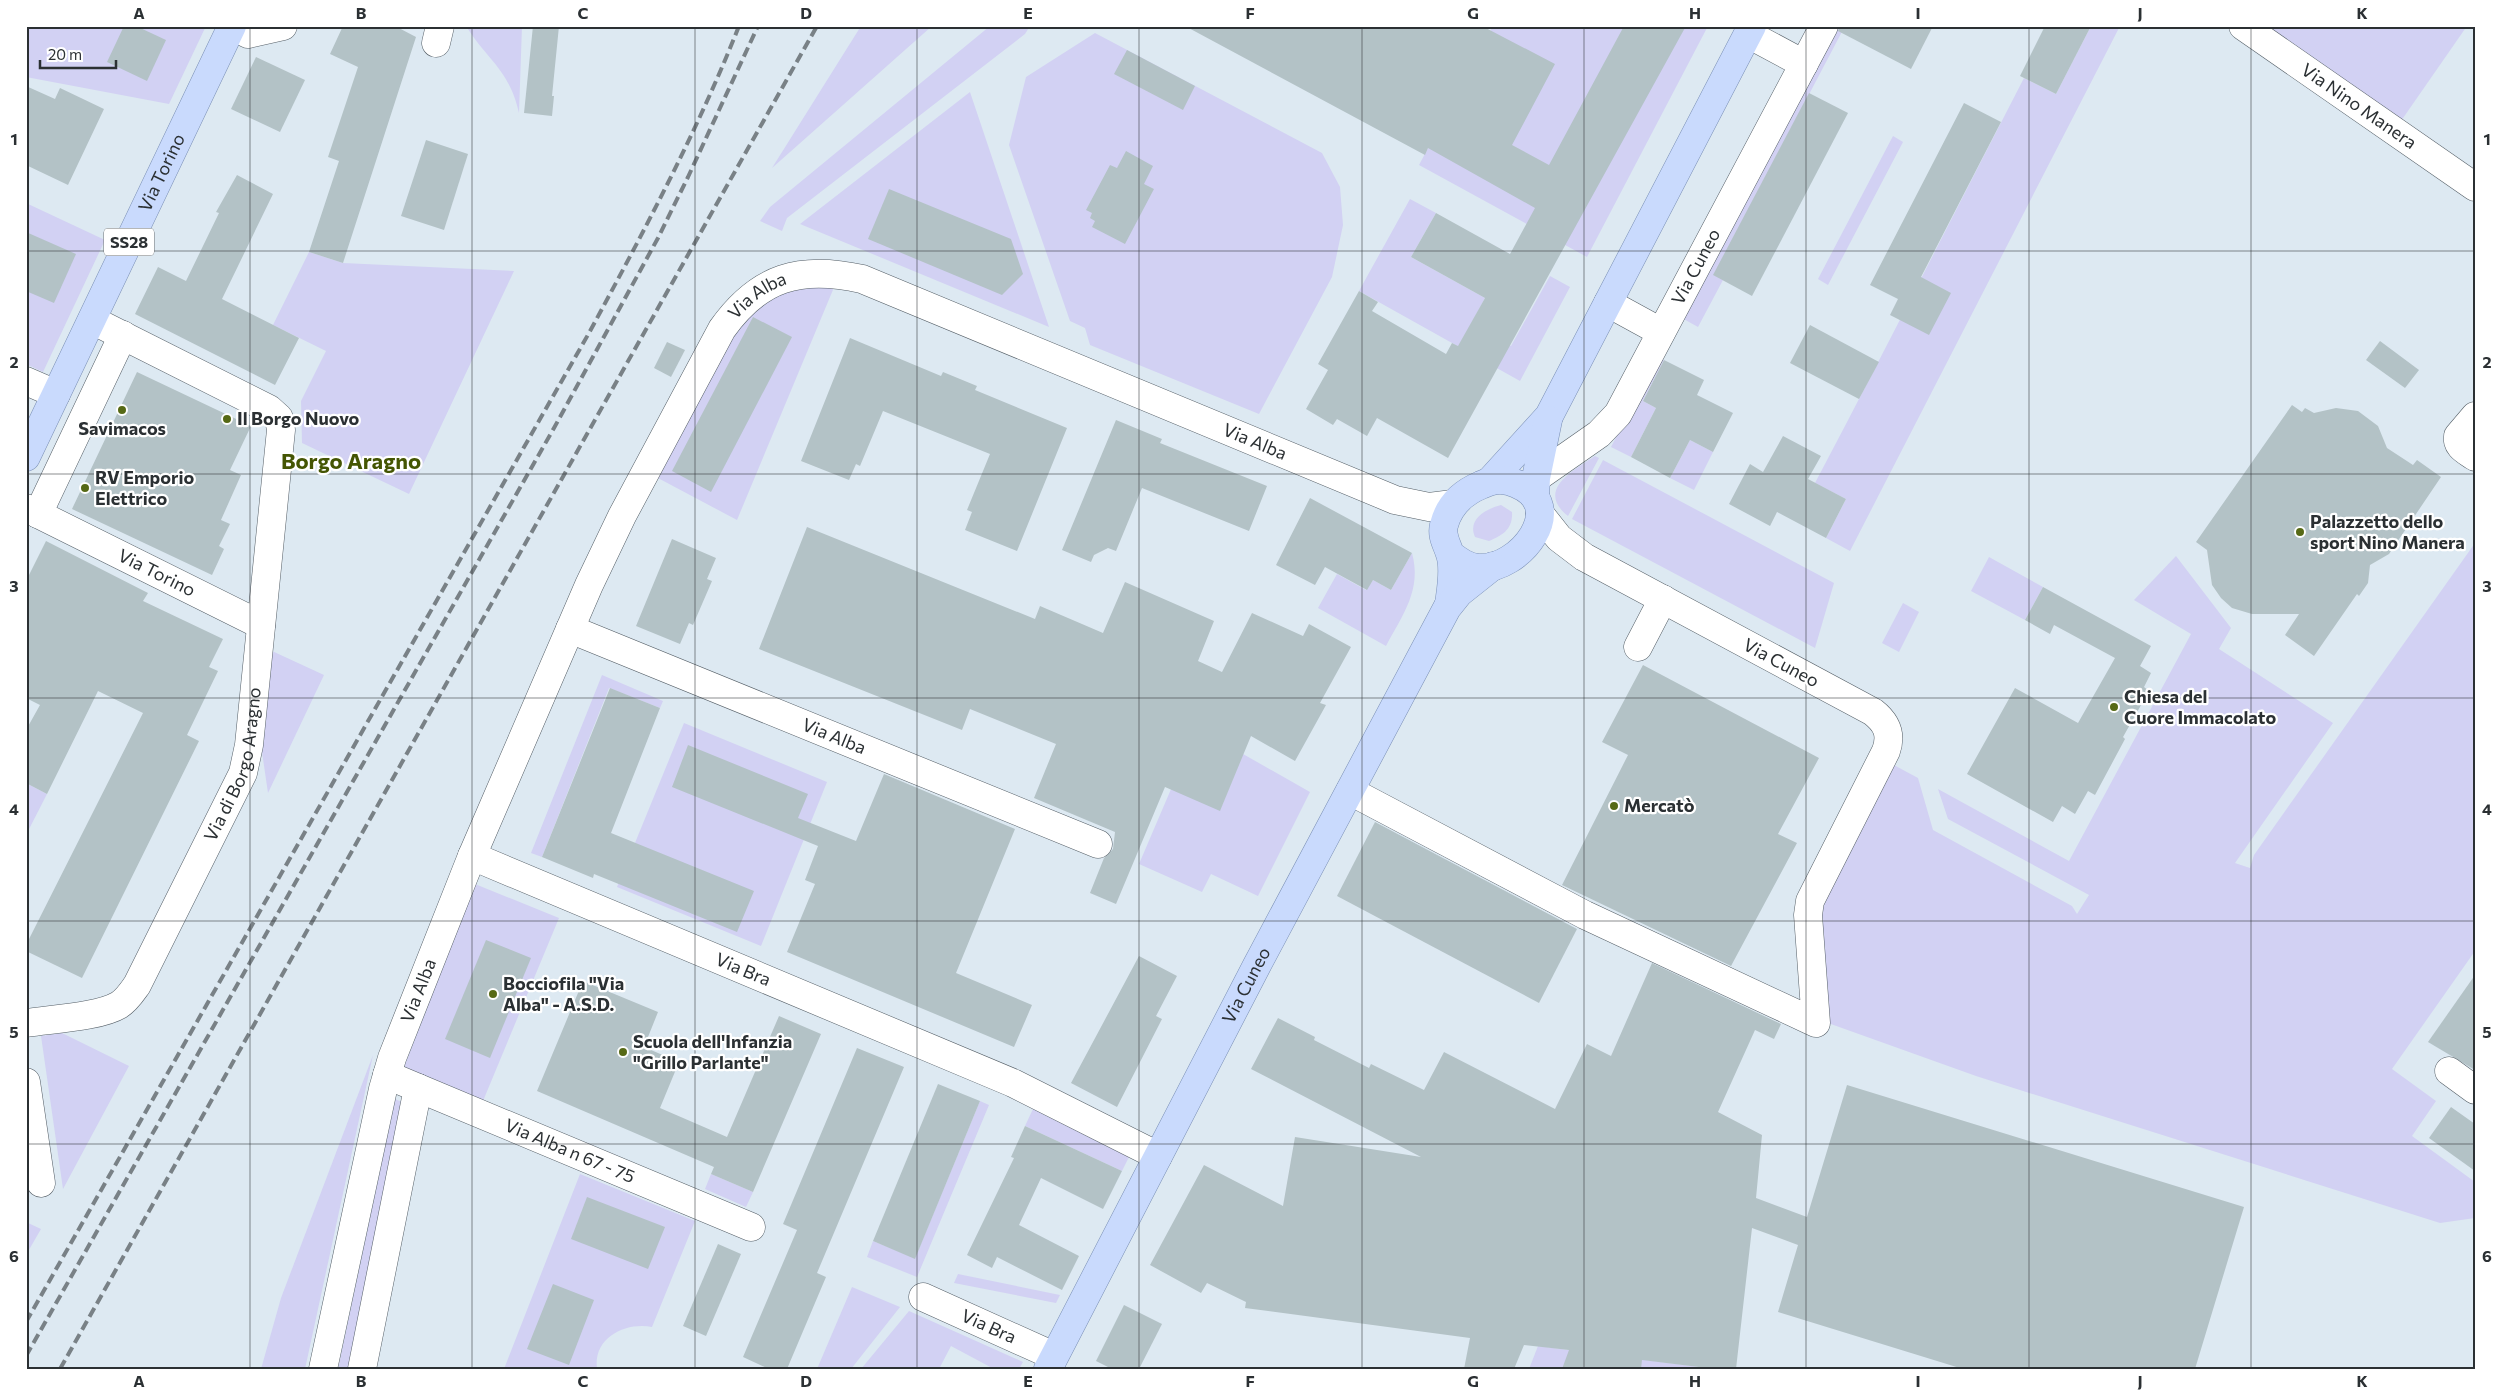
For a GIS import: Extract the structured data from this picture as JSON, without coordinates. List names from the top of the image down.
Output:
{
  "streets": {
    "main road": ["Via Torino", "SS28", "Via Cuneo"],
    "street": [
      "Via Nino Manera",
      "Via Alba",
      "Via di Borgo Aragno",
      "Via Bra",
      "Via Alba n 67 - 75"
    ]
  },
  "crossings": [
    ["Via Torino", "Via di Borgo Aragno"],
    ["Via Cuneo", "Via Alba"],
    ["Via Cuneo", "Via Bra"],
    ["Via Alba", "Via Bra"],
    ["Via Alba", "Via Alba n 67 - 75"]
  ],
  "districts": ["Borgo Aragno"],
  "places": [
    "Savimacos",
    "Il Borgo Nuovo",
    "RV Emporio Elettrico",
    "Palazzetto dello sport Nino Manera",
    "Chiesa del Cuore Immacolato",
    "Mercatò",
    "Bocciofila \"Via Alba\" - A.S.D.",
    "Scuola dell'Infanzia \"Grillo Parlante\""
  ],
  "scale_bar": "20 m",
  "grid": {
    "columns": [
      "A",
      "B",
      "C",
      "D",
      "E",
      "F",
      "G",
      "H",
      "I",
      "J",
      "K"
    ],
    "rows": [
      "1",
      "2",
      "3",
      "4",
      "5",
      "6"
    ]
  }
}
